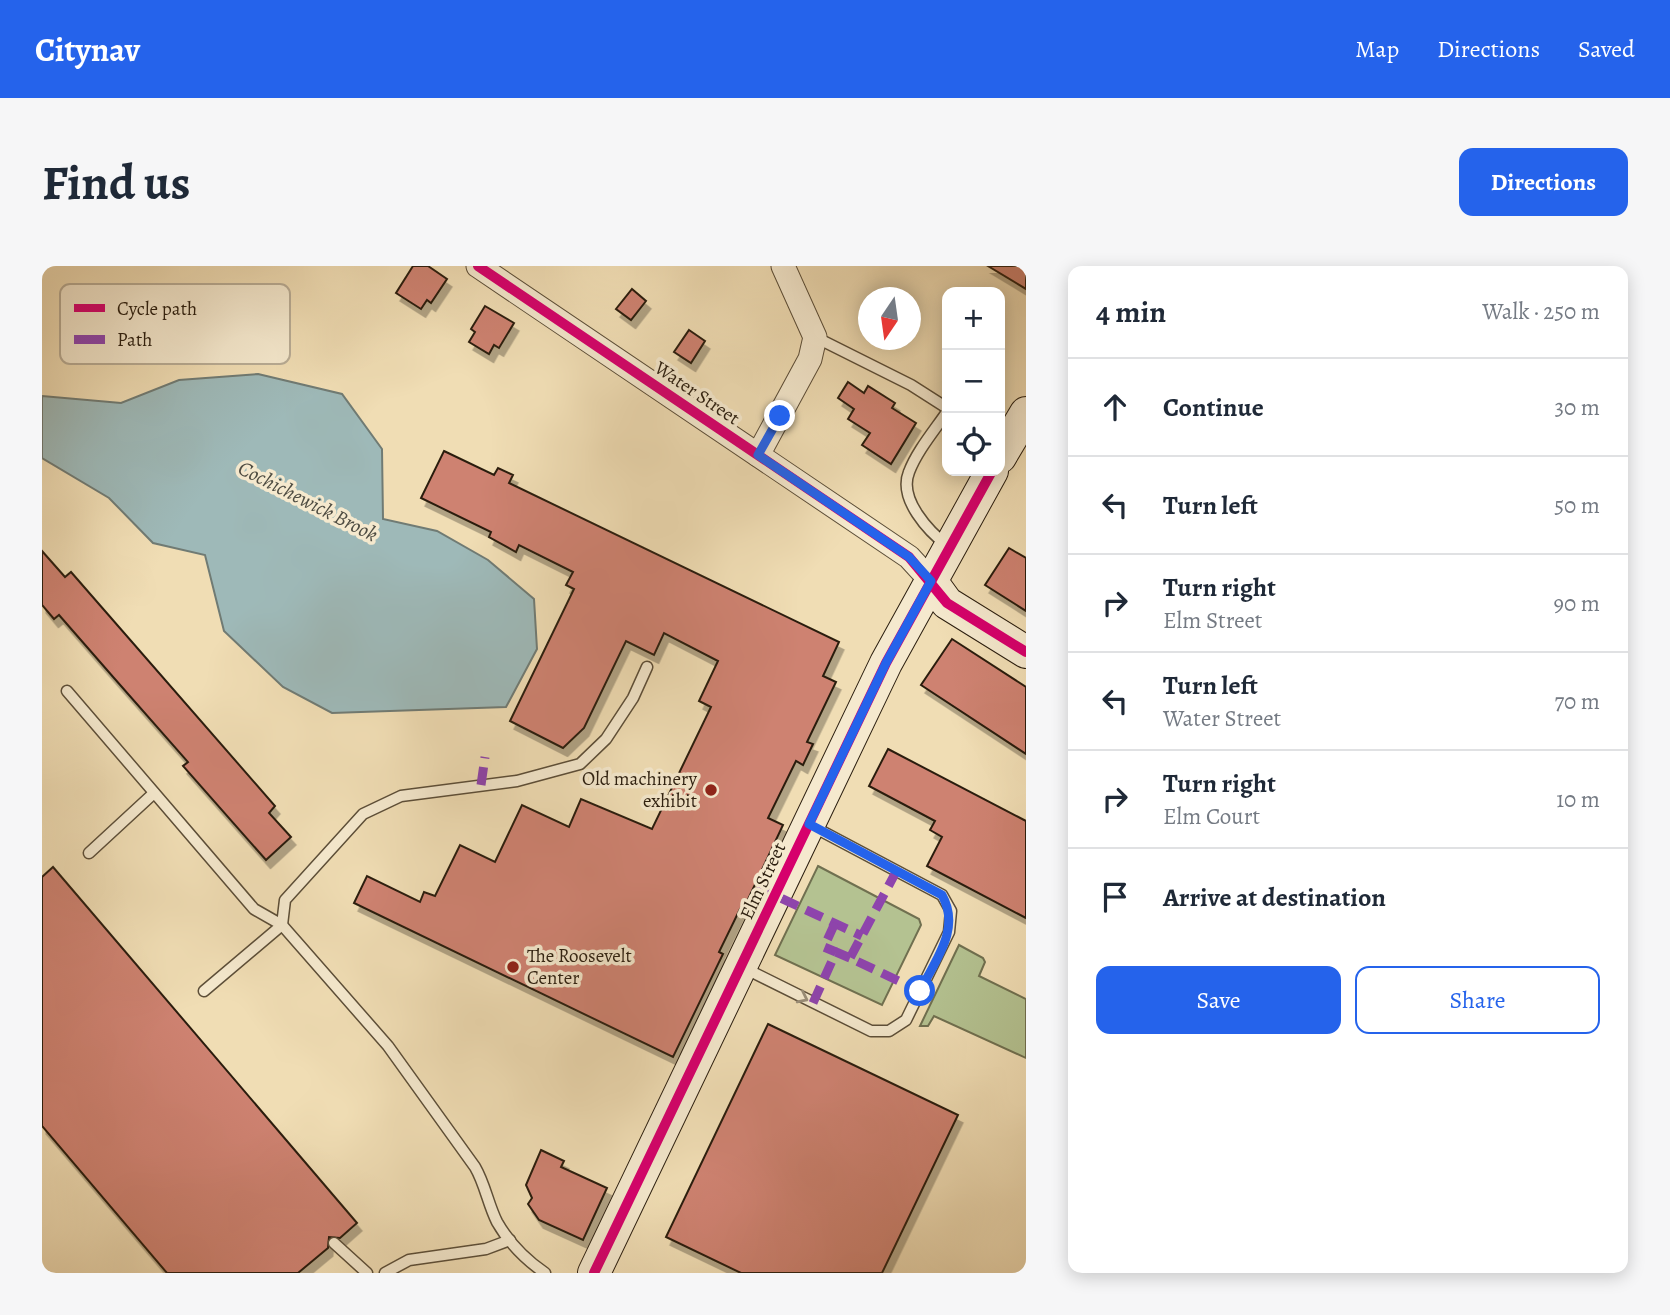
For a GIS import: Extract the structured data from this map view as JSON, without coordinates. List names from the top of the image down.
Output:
{
  "streets": {
    "street": ["Water Street", "Elm Street"]
  },
  "crossings": [
    ["Water Street", "Elm Street"]
  ],
  "water": ["Cochichewick Brook"],
  "places": ["Old machinery exhibit", "The Roosevelt Center"],
  "legend": ["Cycle path", "Path"],
  "north": "bottom",
  "page": {
    "header": "Citynav",
    "nav": ["Map", "Directions", "Saved"],
    "buttons": [
      "Directions",
      ["Save", "Share"]
    ],
    "title": "Find us",
    "heading": ["4 min", "Walk · 250 m"],
    "map_buttons": ["+", "−"],
    "list": [
      ["Continue", "30 m"],
      ["Turn left", "50 m"],
      ["Turn right", "Elm Street", "90 m"],
      ["Turn left", "Water Street", "70 m"],
      ["Turn right", "Elm Court", "10 m"],
      "Arrive at destination"
    ]
  }
}
